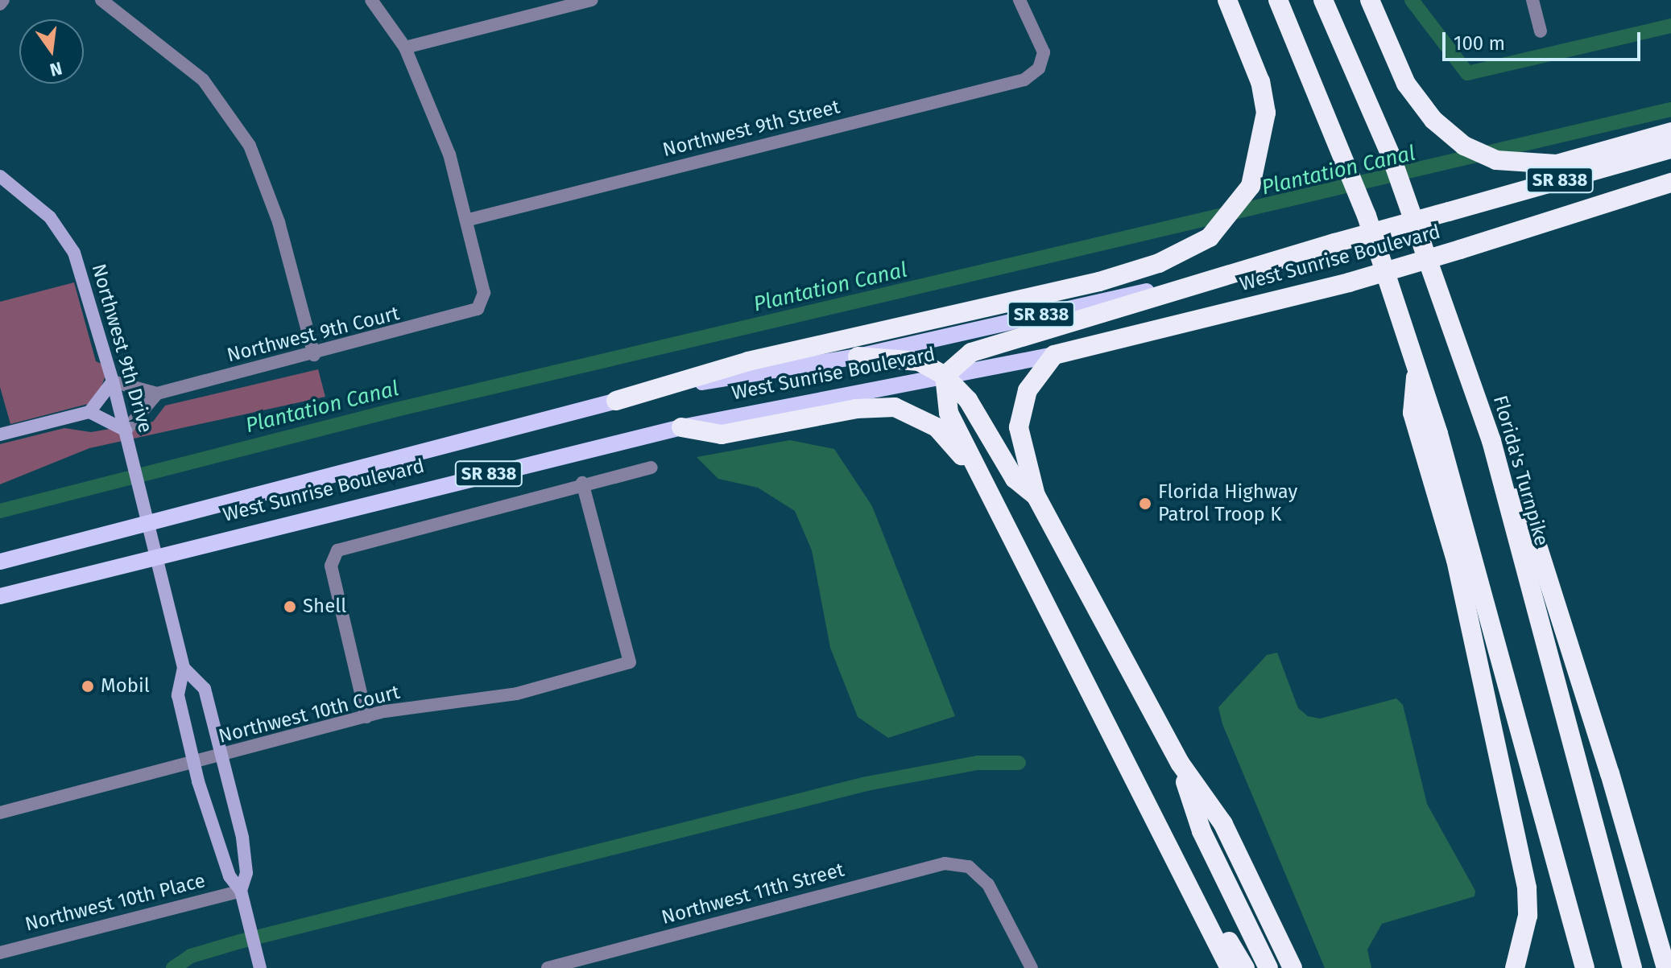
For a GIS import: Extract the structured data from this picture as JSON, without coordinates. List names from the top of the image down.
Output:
{
  "streets": {
    "highway": ["SR 838", "West Sunrise Boulevard", "Florida's Turnpike"],
    "street": [
      "Northwest 9th Street",
      "Northwest 9th Court",
      "Northwest 9th Drive",
      "Northwest 10th Court",
      "Northwest 11th Street",
      "Northwest 10th Place"
    ]
  },
  "crossings": [
    ["Northwest 9th Street", "Northwest 9th Court"],
    ["West Sunrise Boulevard", "Northwest 9th Drive"],
    ["Northwest 9th Court", "Northwest 9th Drive"]
  ],
  "water": ["Plantation Canal"],
  "places": ["Florida Highway Patrol Troop K", "Shell", "Mobil"],
  "scale_bar": "100 m",
  "north": "bottom"
}
